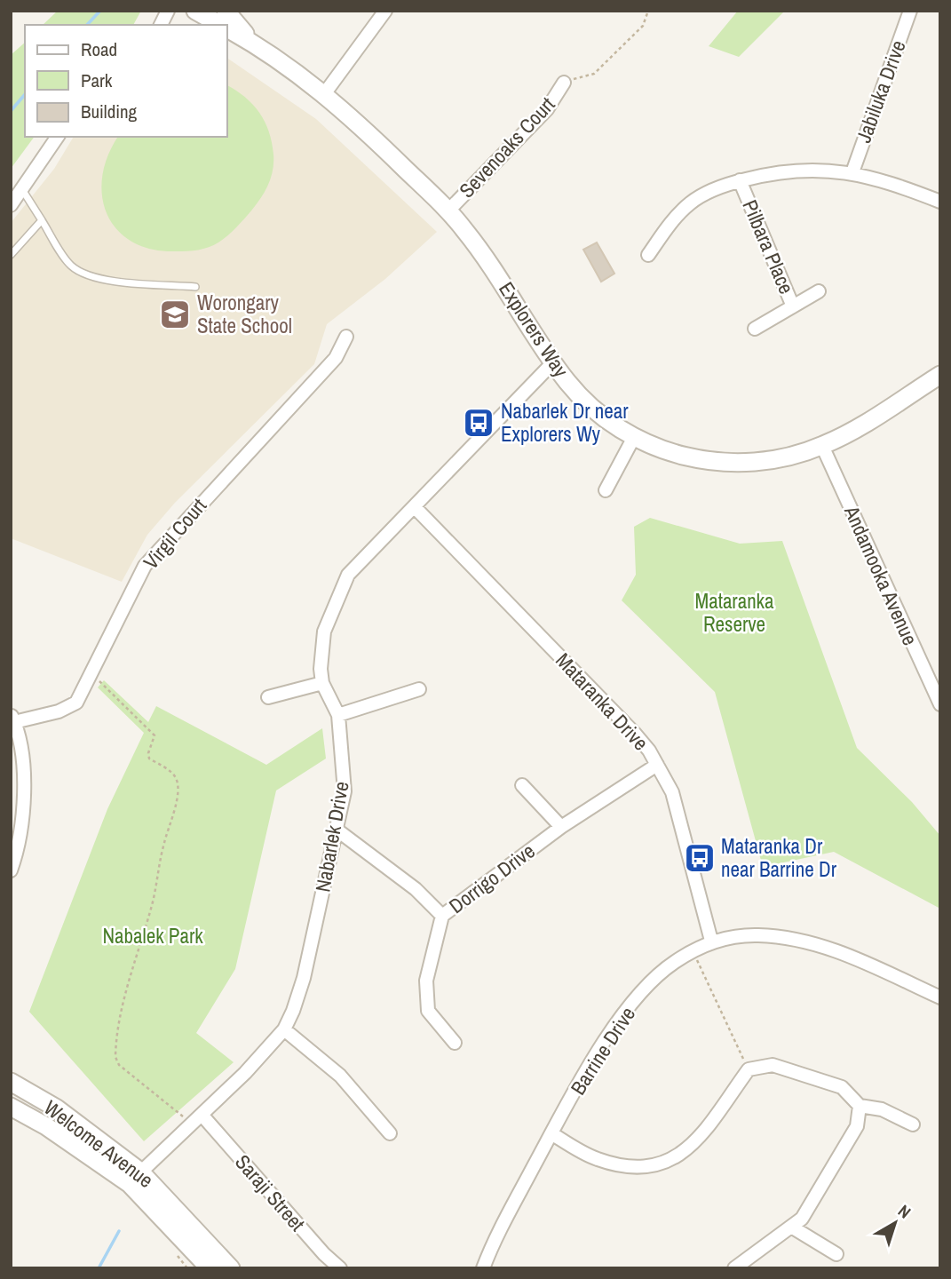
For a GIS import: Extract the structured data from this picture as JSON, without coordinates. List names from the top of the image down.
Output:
{
  "streets": {
    "street": [
      "Jabiluka Drive",
      "Sevenoaks Court",
      "Pilbara Place",
      "Explorers Way",
      "Virgil Court",
      "Andamooka Avenue",
      "Mataranka Drive",
      "Nabarlek Drive",
      "Dorrigo Drive",
      "Barrine Drive",
      "Welcome Avenue",
      "Saraji Street"
    ]
  },
  "crossings": [
    ["Sevenoaks Court", "Explorers Way"],
    ["Explorers Way", "Andamooka Avenue"],
    ["Explorers Way", "Nabarlek Drive"],
    ["Mataranka Drive", "Nabarlek Drive"],
    ["Mataranka Drive", "Dorrigo Drive"],
    ["Mataranka Drive", "Barrine Drive"],
    ["Nabarlek Drive", "Welcome Avenue"],
    ["Nabarlek Drive", "Saraji Street"]
  ],
  "parks": ["Mataranka Reserve", "Nabalek Park"],
  "places": {
    "school or university": ["Worongary State School"],
    "bus stop": ["Nabarlek Dr near Explorers Wy", "Mataranka Dr near Barrine Dr"]
  },
  "legend": ["Road", "Park", "Building"],
  "north": "top right"
}
